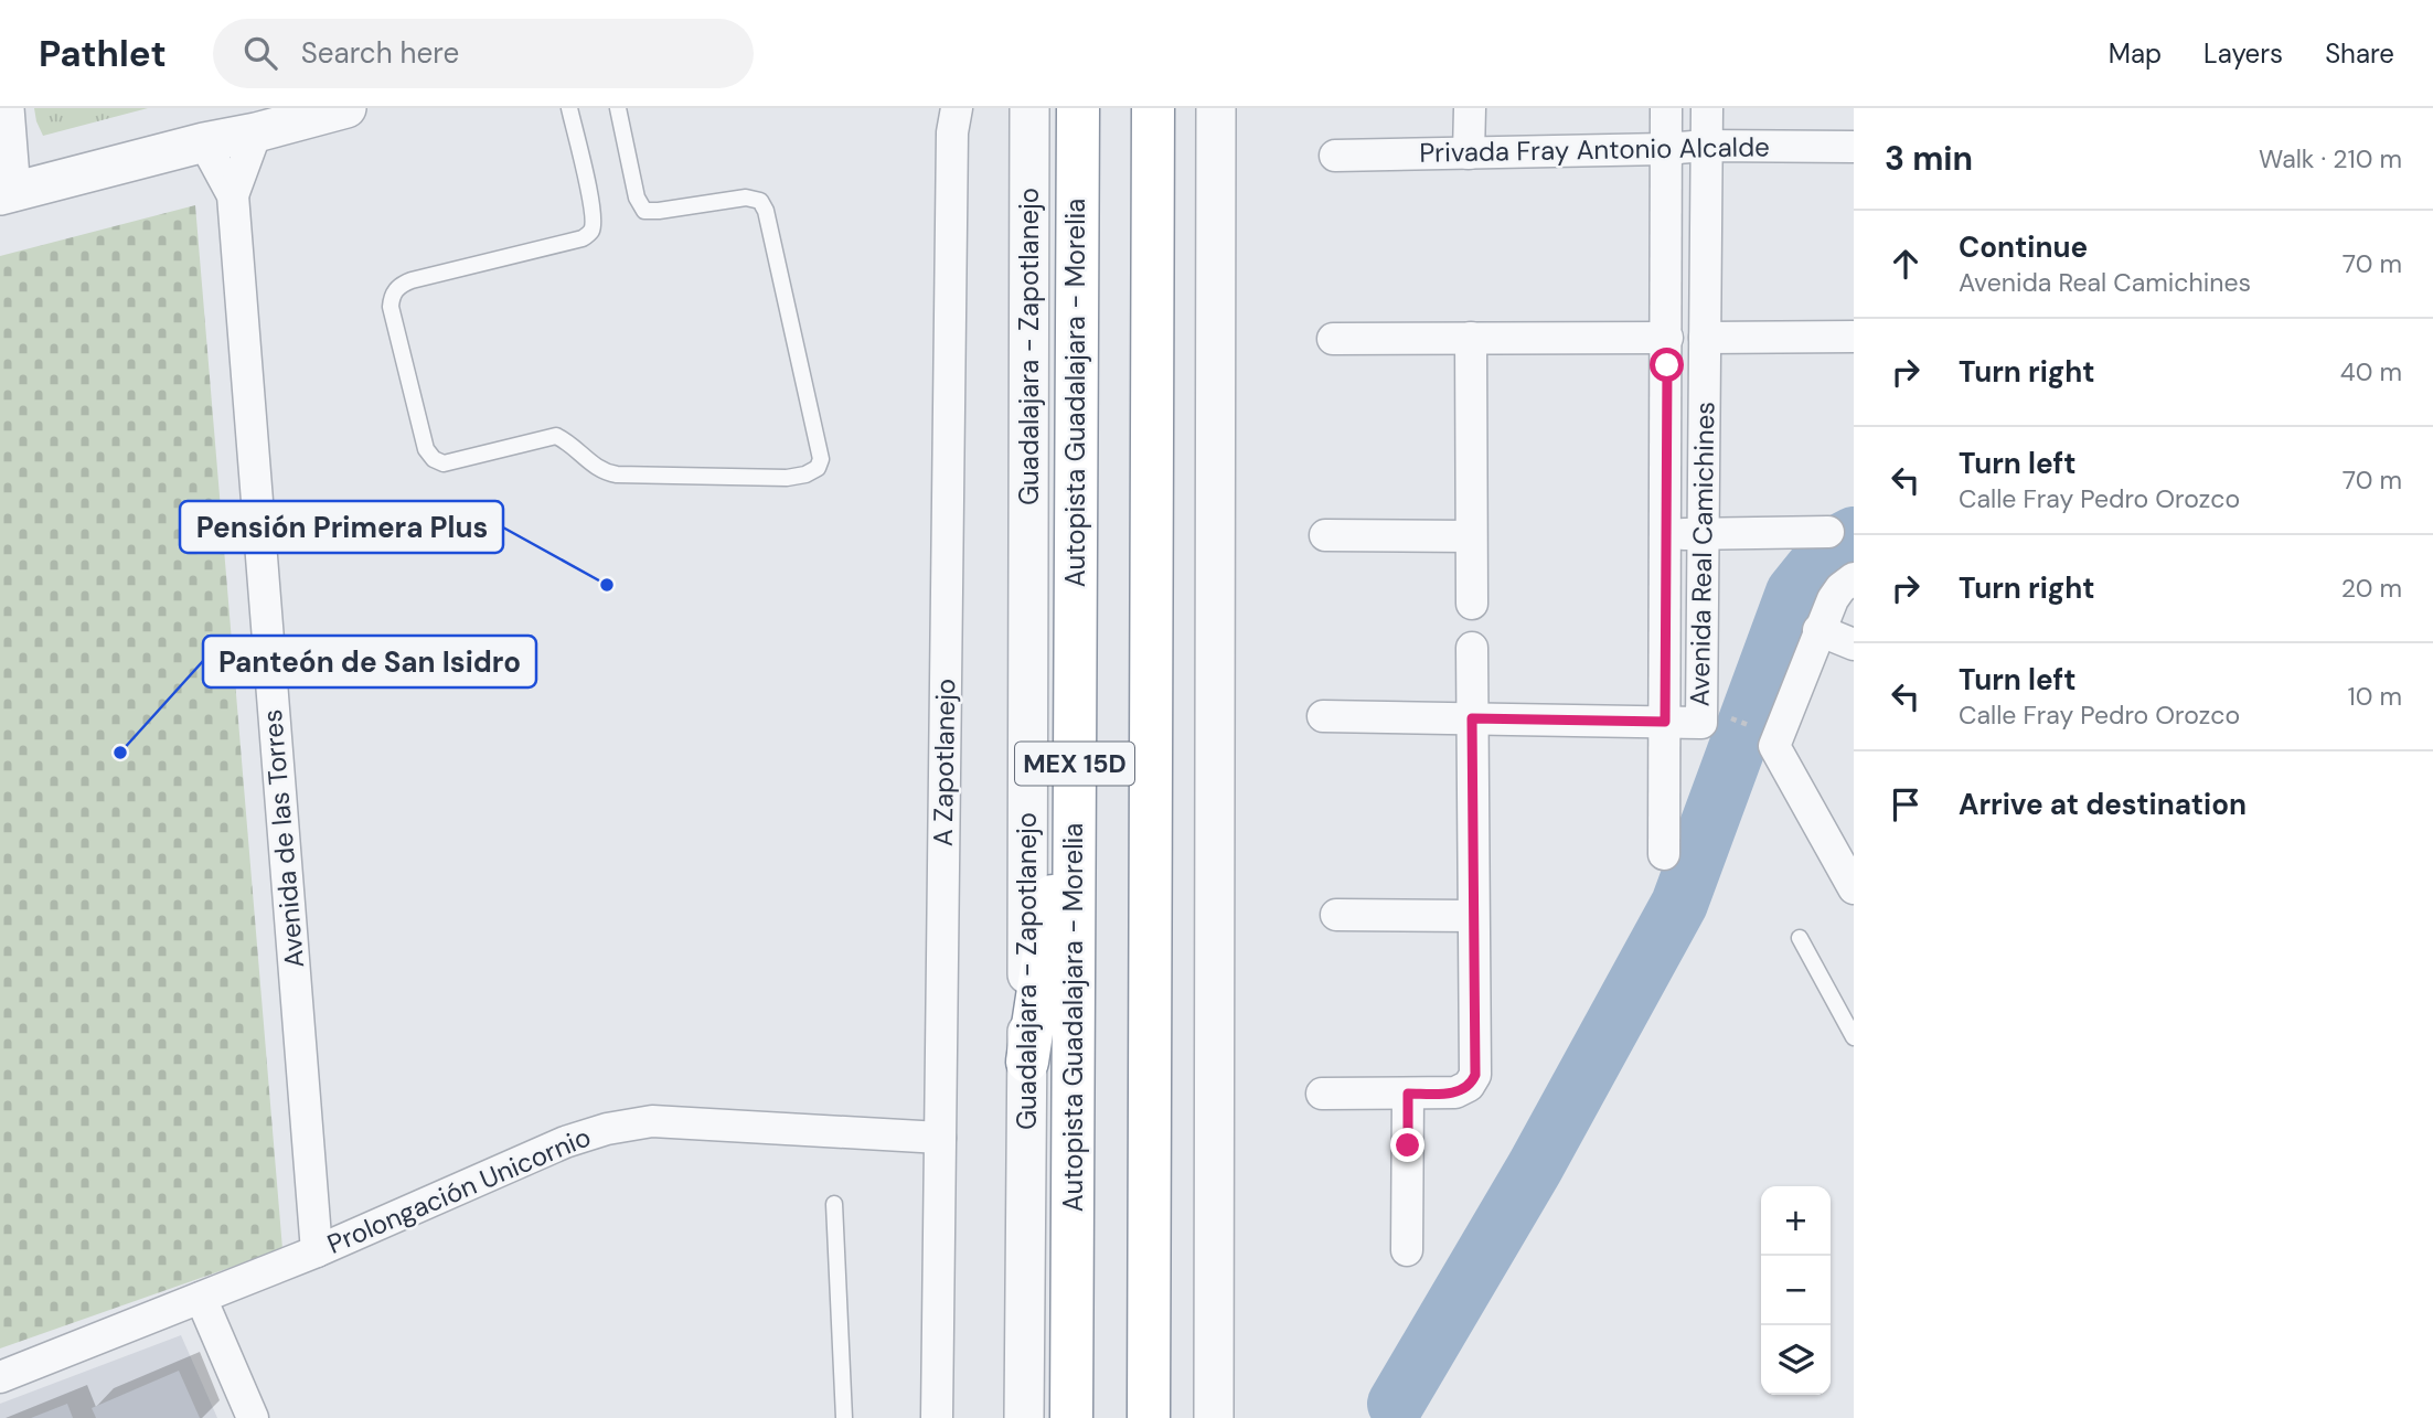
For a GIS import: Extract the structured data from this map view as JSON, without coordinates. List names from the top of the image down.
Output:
{
  "streets": {
    "highway": ["Autopista Guadalajara - Morelia", "MEX 15D"],
    "street": [
      "Privada Fray Antonio Alcalde",
      "Guadalajara - Zapotlanejo",
      "Avenida Real Camichines",
      "A Zapotlanejo",
      "Avenida de las Torres",
      "Prolongación Unicornio"
    ]
  },
  "crossings": [
    ["Privada Fray Antonio Alcalde", "Avenida Real Camichines"],
    ["A Zapotlanejo", "Prolongación Unicornio"],
    ["Avenida de las Torres", "Prolongación Unicornio"]
  ],
  "places": ["Pensión Primera Plus", "Panteón de San Isidro"],
  "page": {
    "header": "Pathlet",
    "search": "Search here",
    "nav": ["Map", "Layers", "Share"],
    "heading": ["3 min", "Walk · 210 m"],
    "list": [
      ["Continue", "Avenida Real Camichines", "70 m"],
      ["Turn right", "40 m"],
      ["Turn left", "Calle Fray Pedro Orozco", "70 m"],
      ["Turn right", "20 m"],
      ["Turn left", "Calle Fray Pedro Orozco", "10 m"],
      "Arrive at destination"
    ],
    "map_buttons": ["+", "−"]
  }
}
